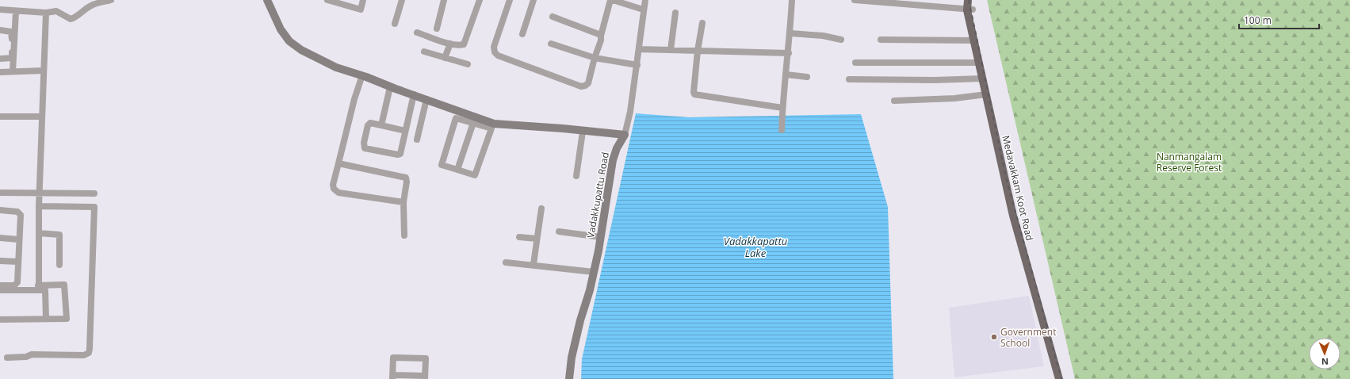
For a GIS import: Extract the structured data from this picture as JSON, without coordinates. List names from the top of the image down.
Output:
{
  "streets": {
    "main road": ["Medavakkam Koot Road"],
    "street": ["Vadakkupattu Road"]
  },
  "water": ["Vadakkapattu Lake"],
  "parks": ["Nanmangalam Reserve Forest"],
  "places": ["Government School"],
  "scale_bar": "100 m",
  "north": "bottom"
}
